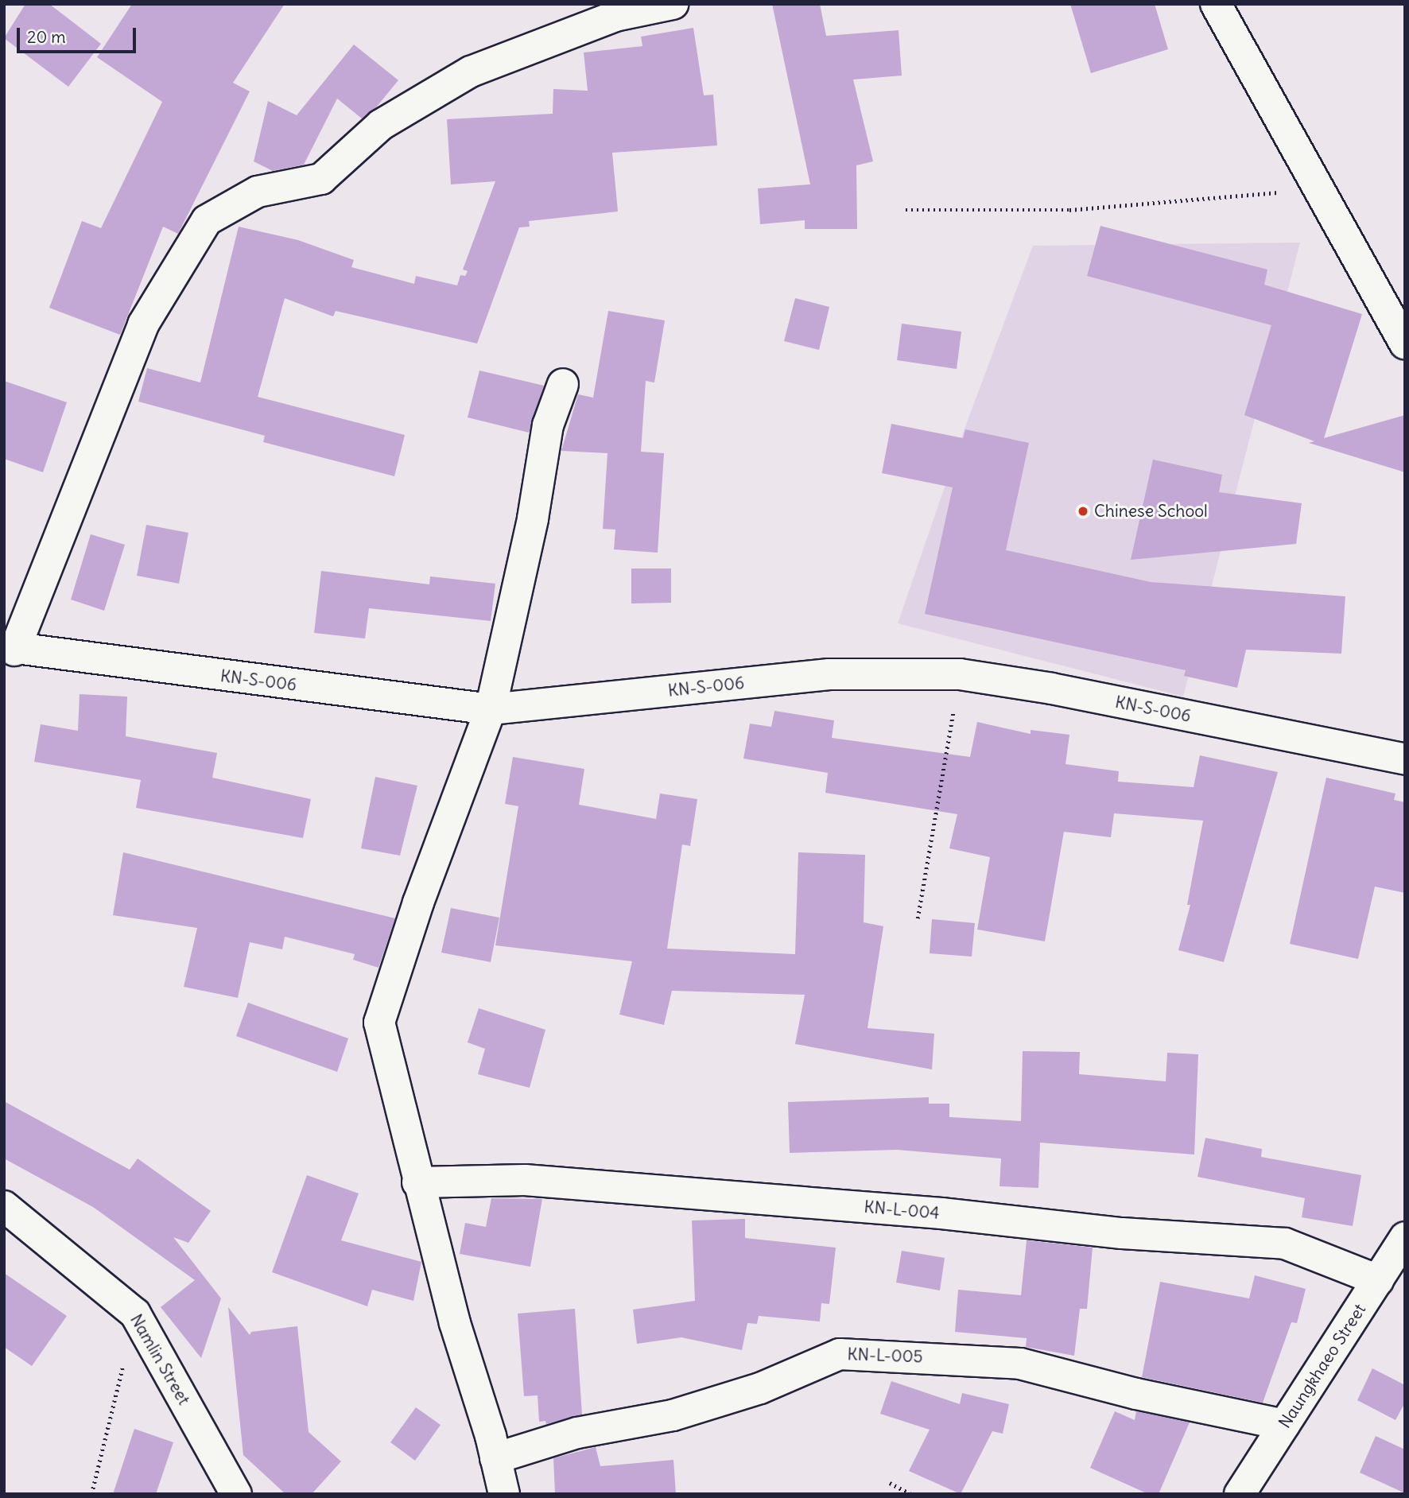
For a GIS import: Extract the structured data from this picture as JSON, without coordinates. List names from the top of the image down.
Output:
{
  "streets": {
    "street": [
      "KN-S-006",
      "KN-L-004",
      "KN-L-005",
      "Namlin Street",
      "Naungkhaeo Street"
    ]
  },
  "crossings": [
    ["KN-L-004", "Naungkhaeo Street"],
    ["KN-L-005", "Naungkhaeo Street"]
  ],
  "places": ["Chinese School"],
  "scale_bar": "20 m"
}
